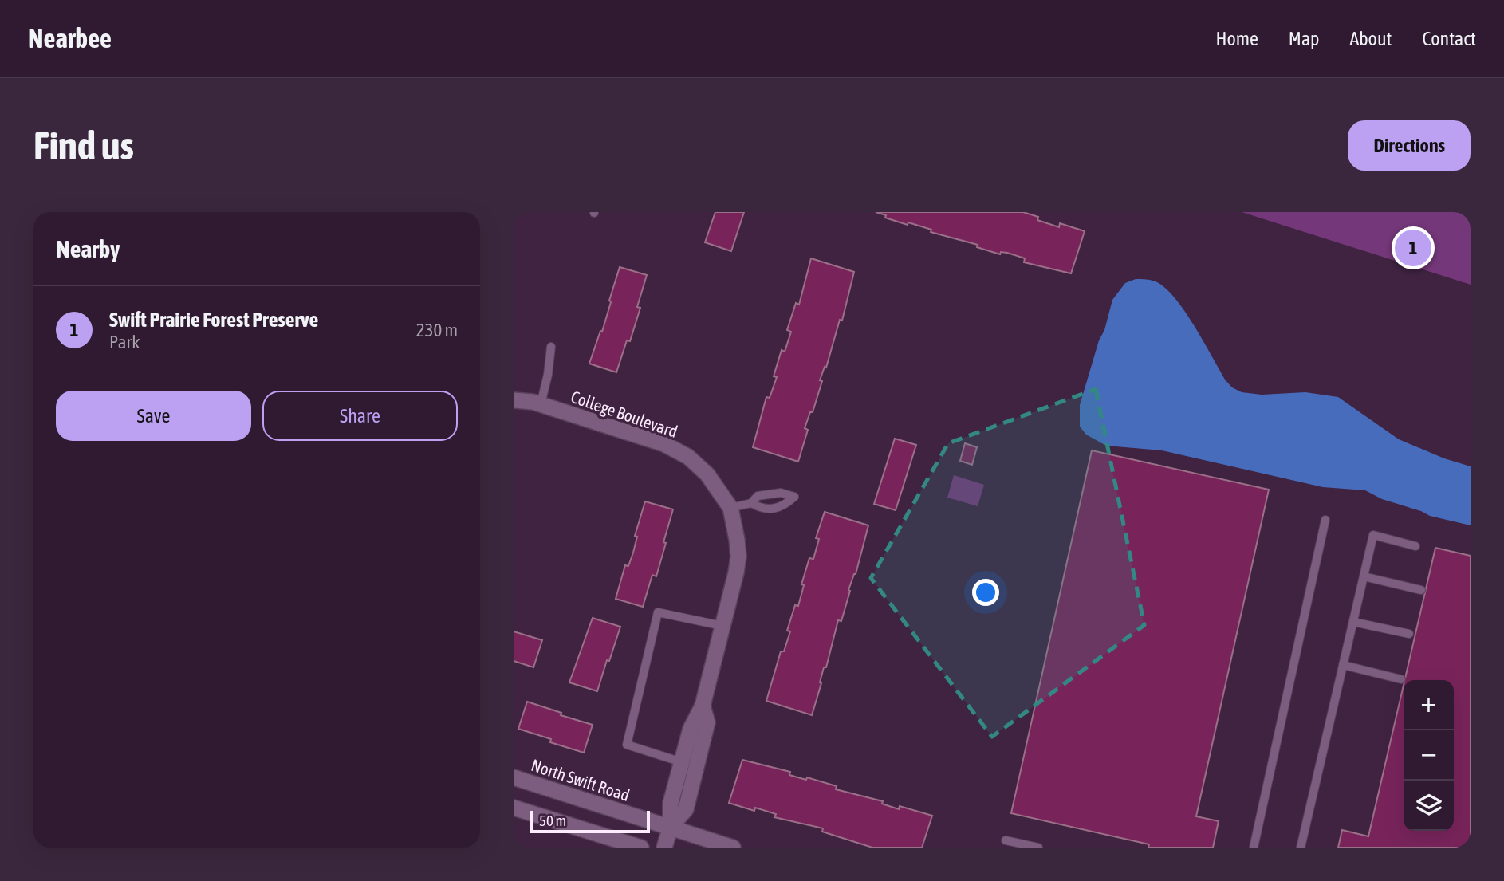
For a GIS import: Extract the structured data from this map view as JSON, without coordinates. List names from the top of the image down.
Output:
{
  "streets": {
    "street": ["College Boulevard", "North Swift Road"]
  },
  "crossings": [
    ["College Boulevard", "North Swift Road"]
  ],
  "scale_bar": "50 m",
  "page": {
    "header": "Nearbee",
    "nav": [
      "Home",
      "Map",
      "About",
      "Contact"
    ],
    "buttons": [
      "Directions",
      ["Save", "Share"]
    ],
    "title": "Find us",
    "heading": "Nearby",
    "pins": "1",
    "list": [
      {
        "mark": "1",
        "name": "Swift Prairie Forest Preserve",
        "note": "Park",
        "value": "230 m"
      }
    ],
    "map_buttons": ["+", "−"],
    "scale": "50 m"
  }
}
